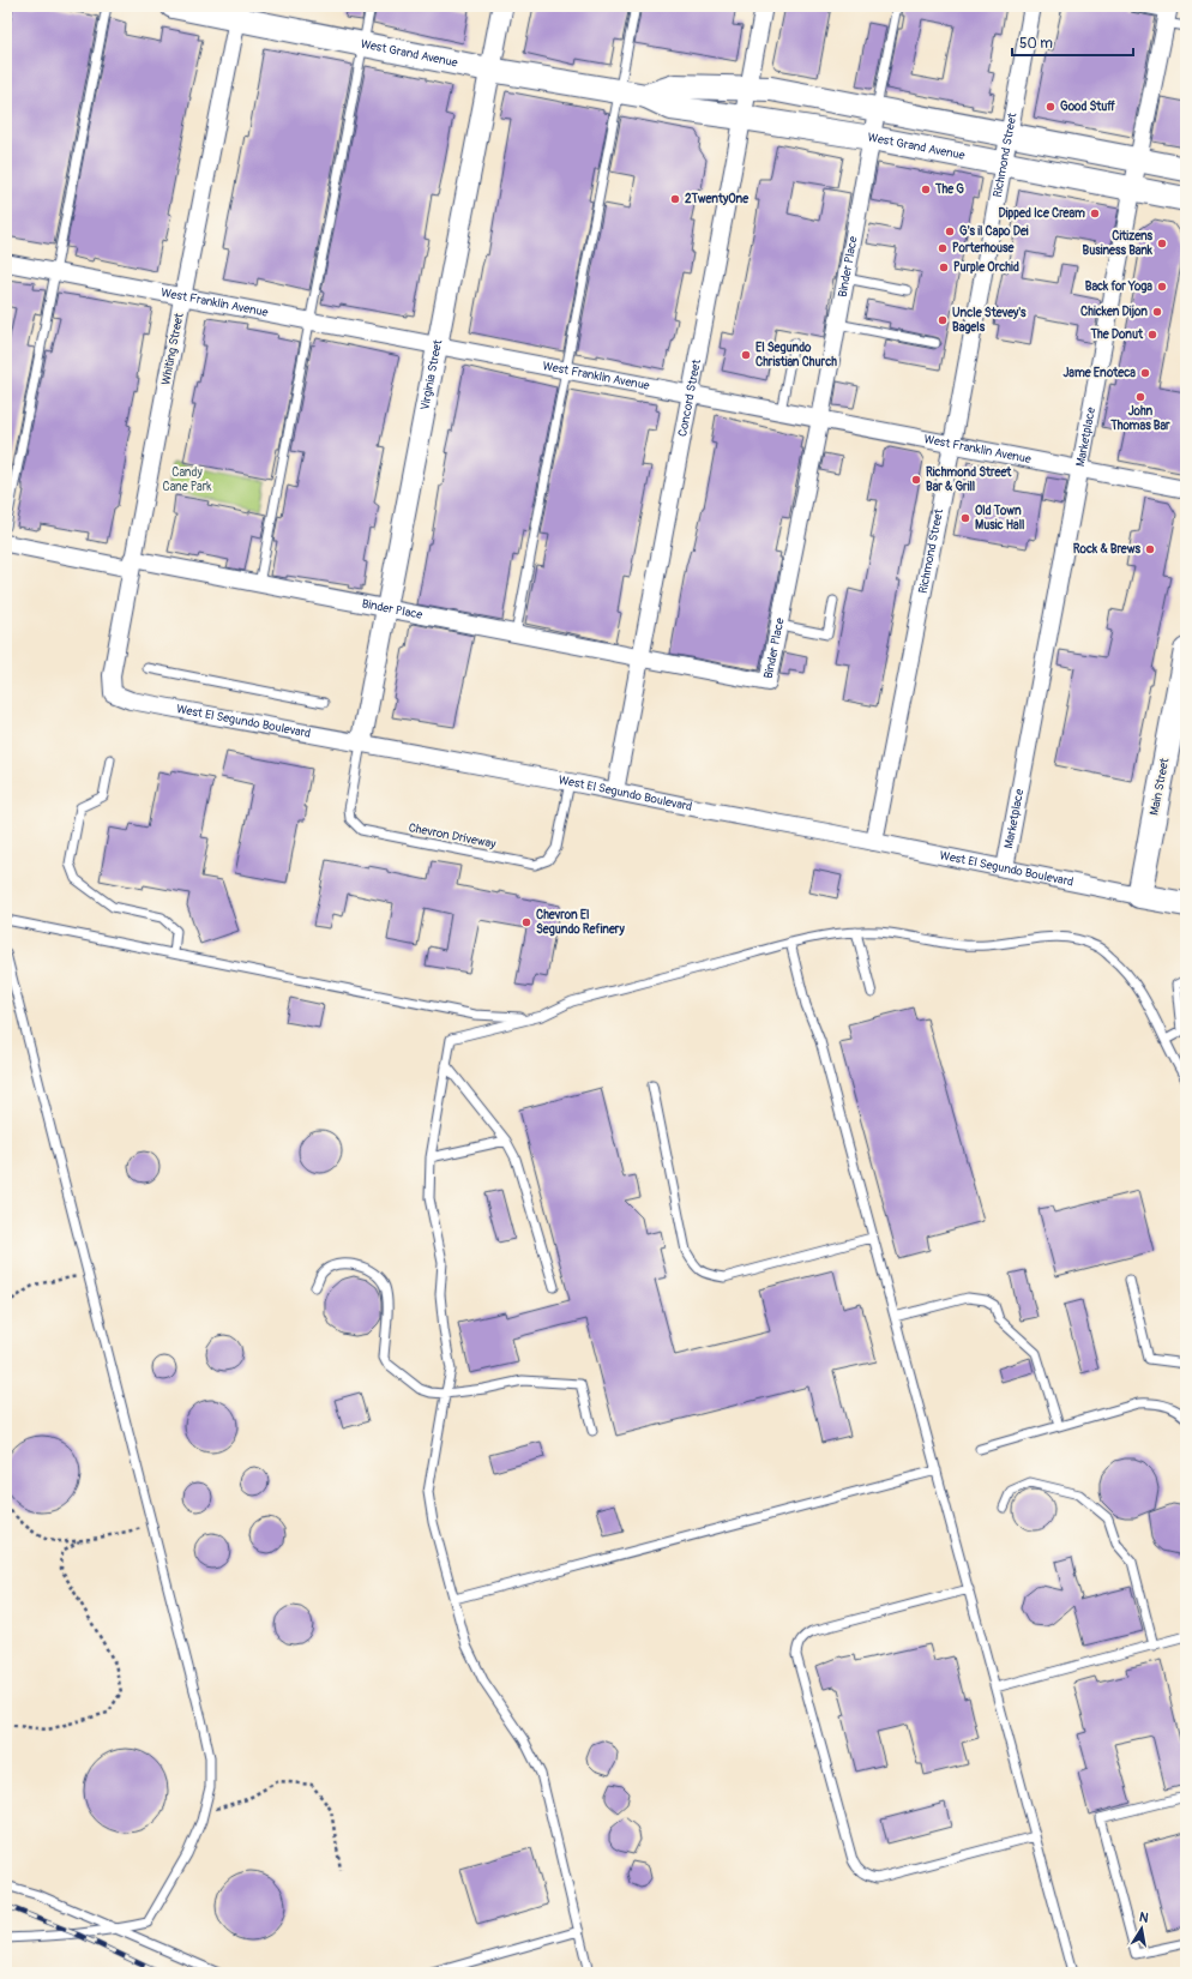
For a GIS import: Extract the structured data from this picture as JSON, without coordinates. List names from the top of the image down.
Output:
{
  "streets": {
    "main road": ["West Grand Avenue", "Main Street"],
    "street": [
      "Richmond Street",
      "Binder Place",
      "West Franklin Avenue",
      "Whiting Street",
      "Virginia Street",
      "Concord Street",
      "Marketplace",
      "West El Segundo Boulevard"
    ],
    "lane": ["Chevron Driveway"]
  },
  "crossings": [
    ["West Grand Avenue", "Richmond Street"],
    ["West Grand Avenue", "Binder Place"],
    ["West Grand Avenue", "Whiting Street"],
    ["West Grand Avenue", "Virginia Street"],
    ["West Grand Avenue", "Concord Street"],
    ["West Grand Avenue", "Marketplace"],
    ["Richmond Street", "West Franklin Avenue"],
    ["Richmond Street", "West El Segundo Boulevard"],
    ["Binder Place", "West Franklin Avenue"],
    ["Binder Place", "Whiting Street"],
    ["Binder Place", "Virginia Street"],
    ["Binder Place", "Concord Street"],
    ["West Franklin Avenue", "Whiting Street"],
    ["West Franklin Avenue", "Virginia Street"],
    ["West Franklin Avenue", "Concord Street"],
    ["West Franklin Avenue", "Marketplace"],
    ["Whiting Street", "West El Segundo Boulevard"],
    ["Virginia Street", "West El Segundo Boulevard"],
    ["Virginia Street", "Chevron Driveway"],
    ["Concord Street", "West El Segundo Boulevard"],
    ["Marketplace", "West El Segundo Boulevard"],
    ["West El Segundo Boulevard", "Main Street"],
    ["West El Segundo Boulevard", "Chevron Driveway"]
  ],
  "parks": ["Candy Cane Park"],
  "places": [
    "Good Stuff",
    "The G",
    "2TwentyOne",
    "Dipped Ice Cream",
    "G's il Capo Dei",
    "Citizens Business Bank",
    "Porterhouse",
    "Purple Orchid",
    "Back for Yoga",
    "Chicken Dijon",
    "Uncle Stevey's Bagels",
    "The Donut",
    "El Segundo Christian Church",
    "Jame Enoteca",
    "John Thomas Bar",
    "Richmond Street Bar & Grill",
    "Old Town Music Hall",
    "Rock & Brews",
    "Chevron El Segundo Refinery"
  ],
  "scale_bar": "50 m",
  "north": "top"
}
